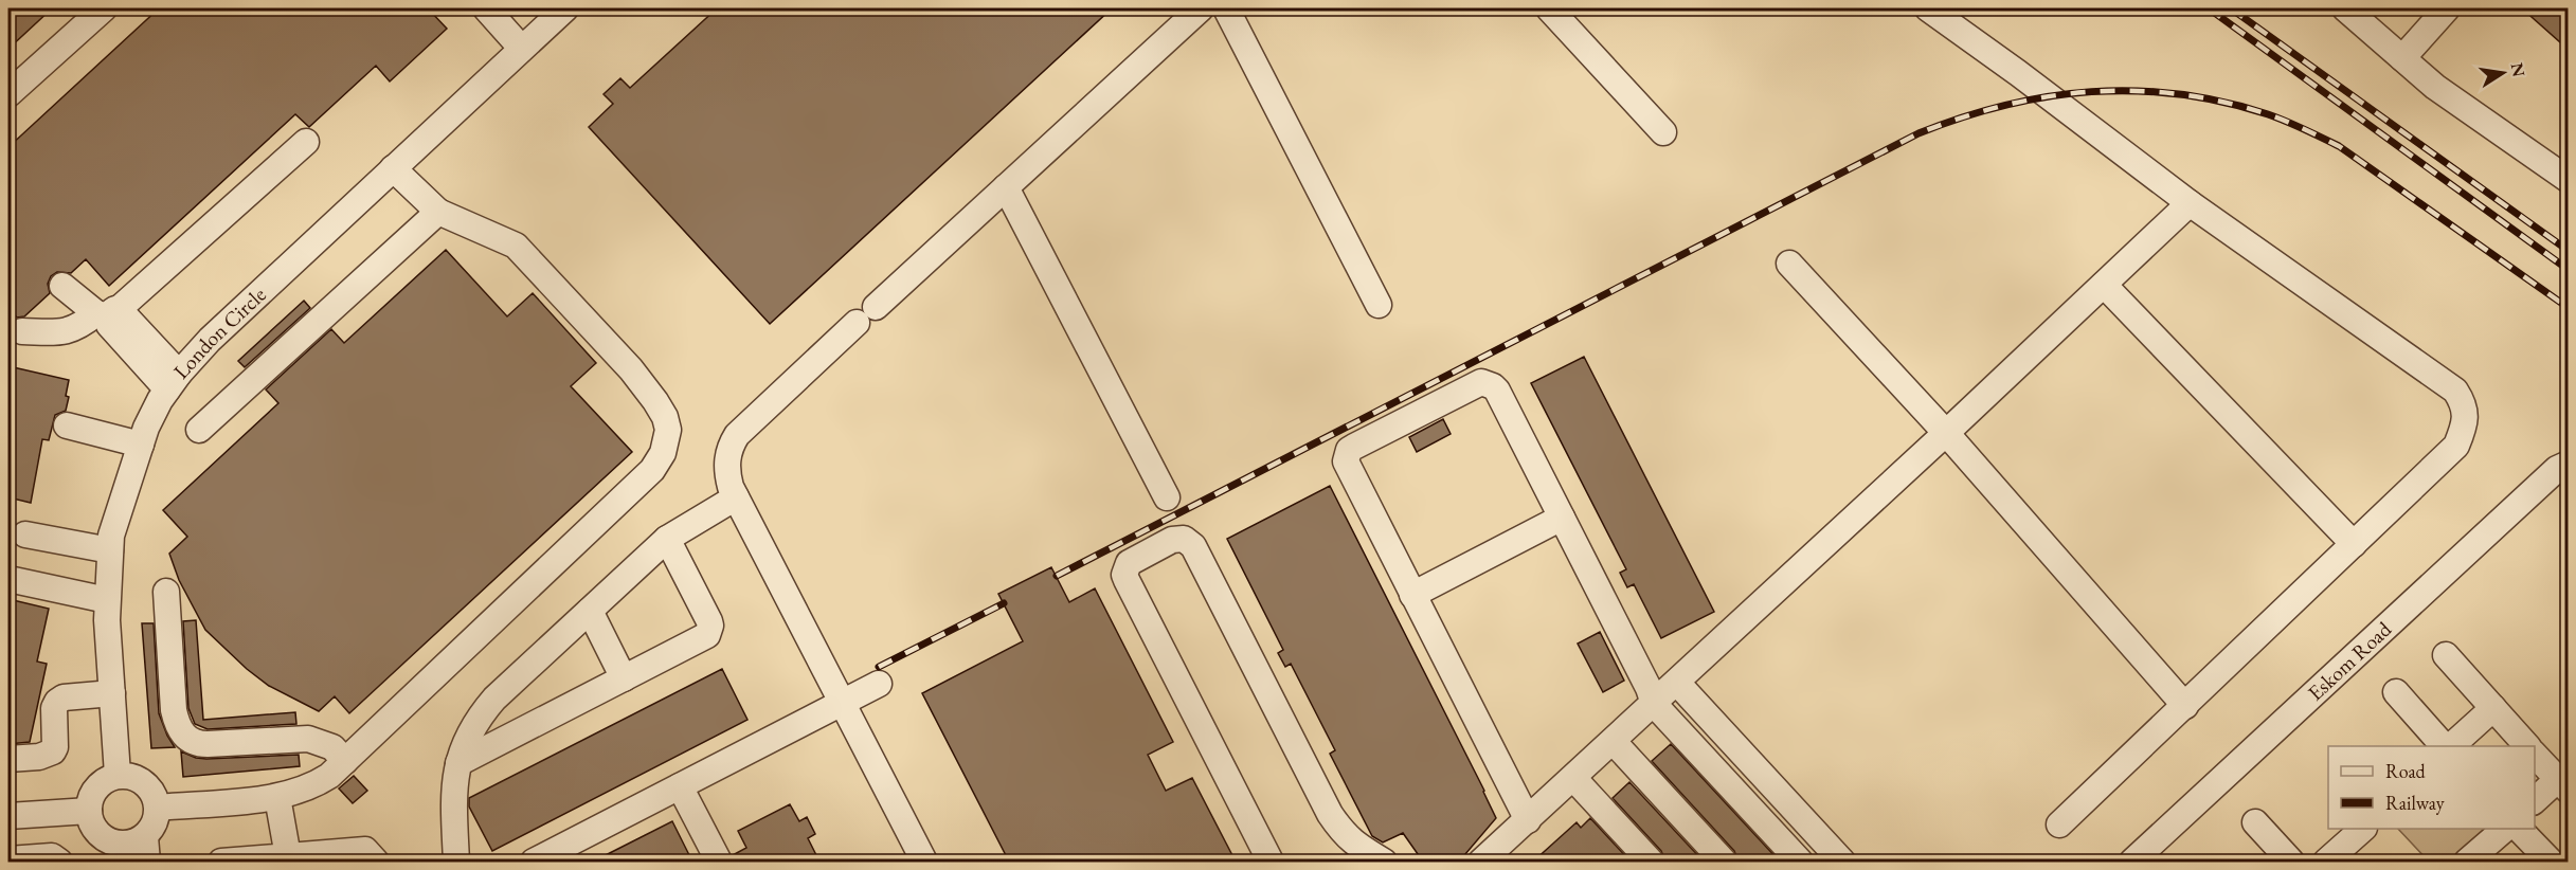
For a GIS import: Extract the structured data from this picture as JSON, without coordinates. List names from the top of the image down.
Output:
{
  "streets": {
    "street": ["London Circle", "Eskom Road"]
  },
  "legend": ["Road", "Railway"],
  "north": "right"
}
